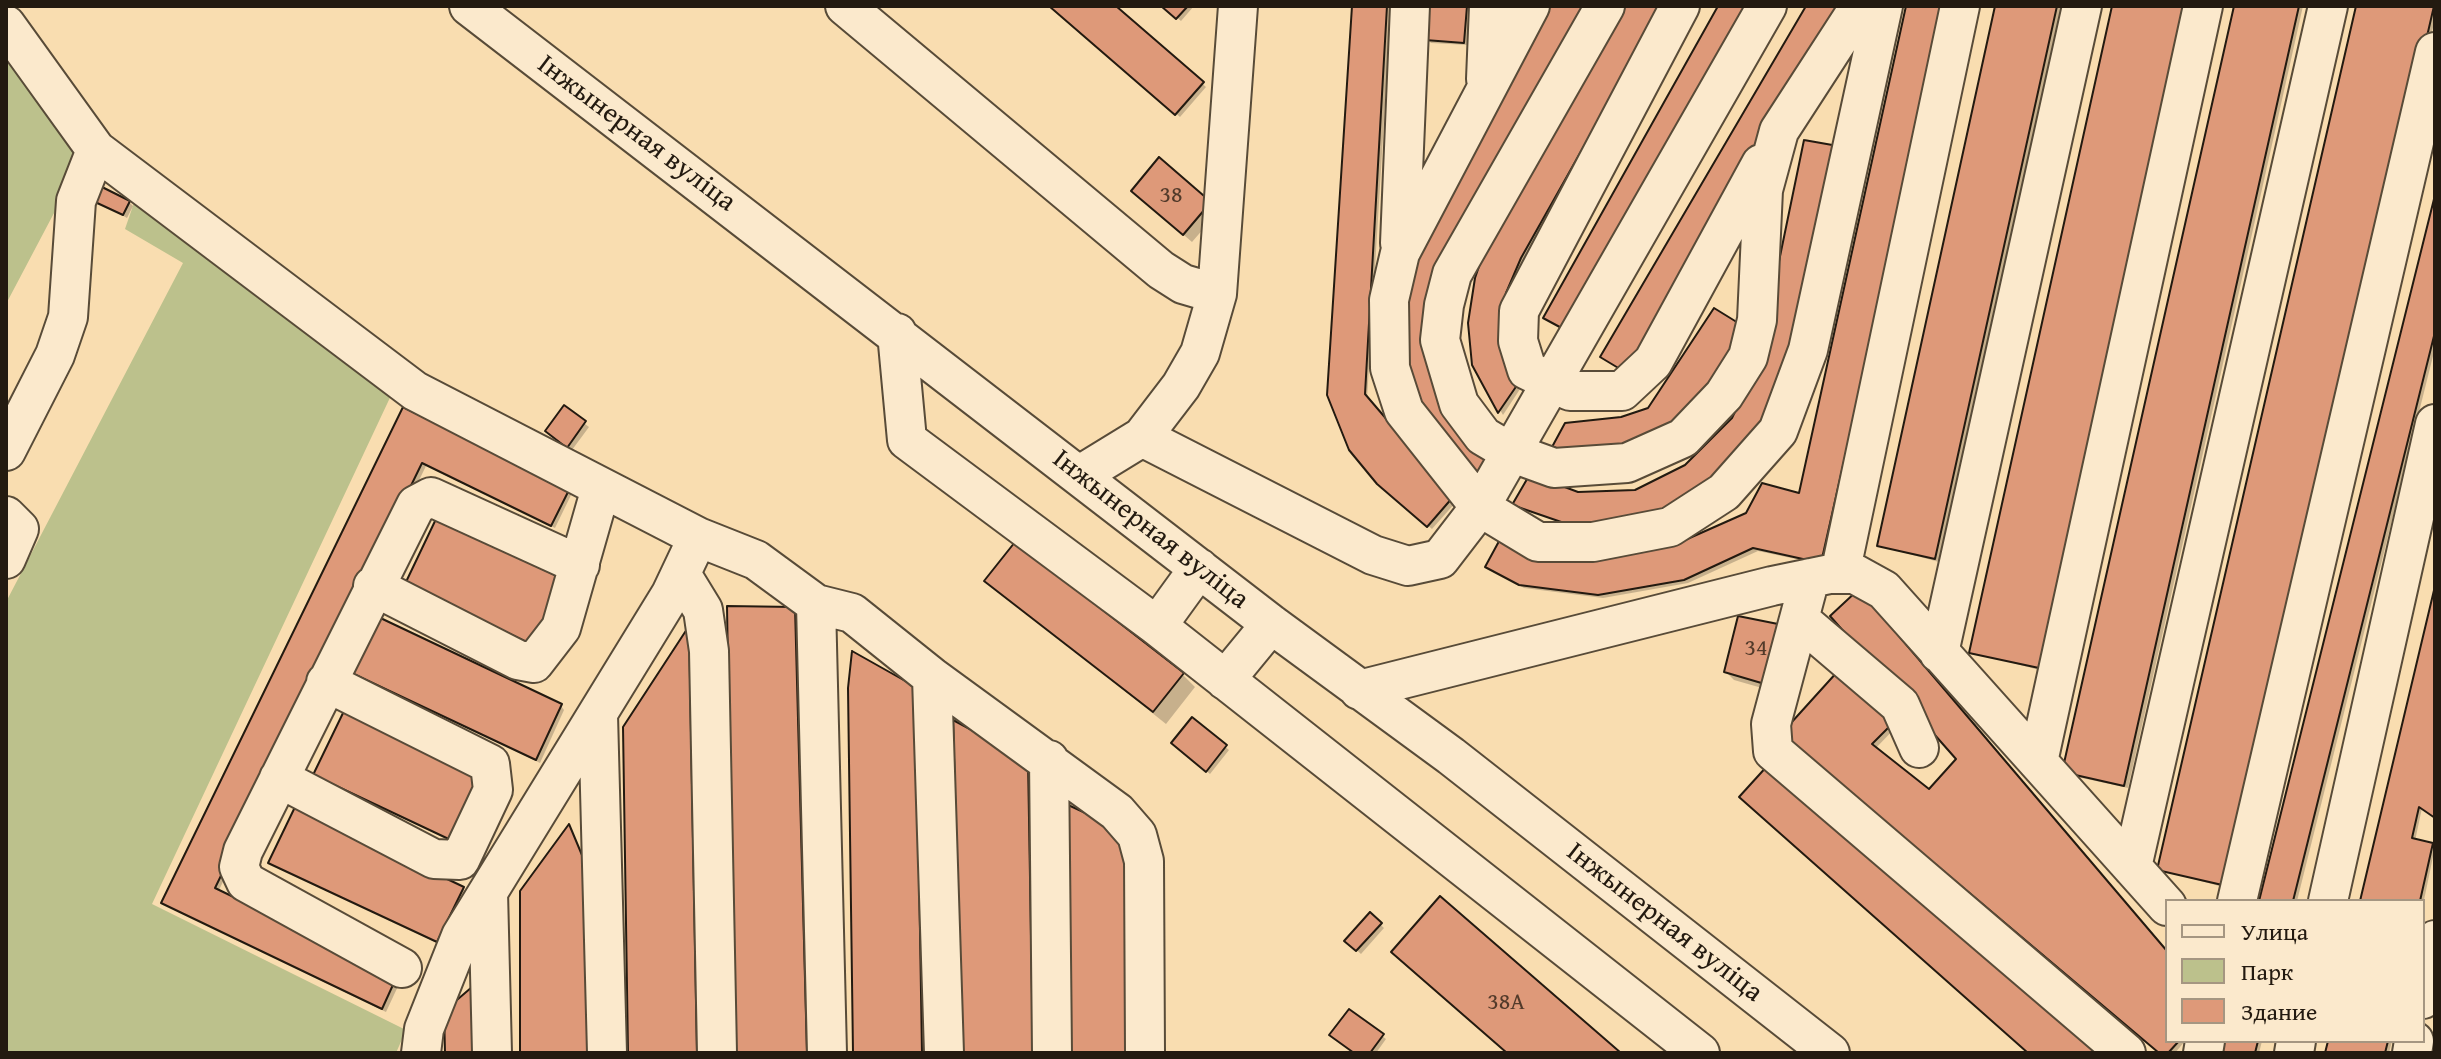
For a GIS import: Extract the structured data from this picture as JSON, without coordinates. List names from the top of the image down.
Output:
{
  "streets": {
    "street": ["Інжынерная вуліца"]
  },
  "house_numbers": ["38", "34", "38А"],
  "legend": ["Улица", "Парк", "Здание"]
}
